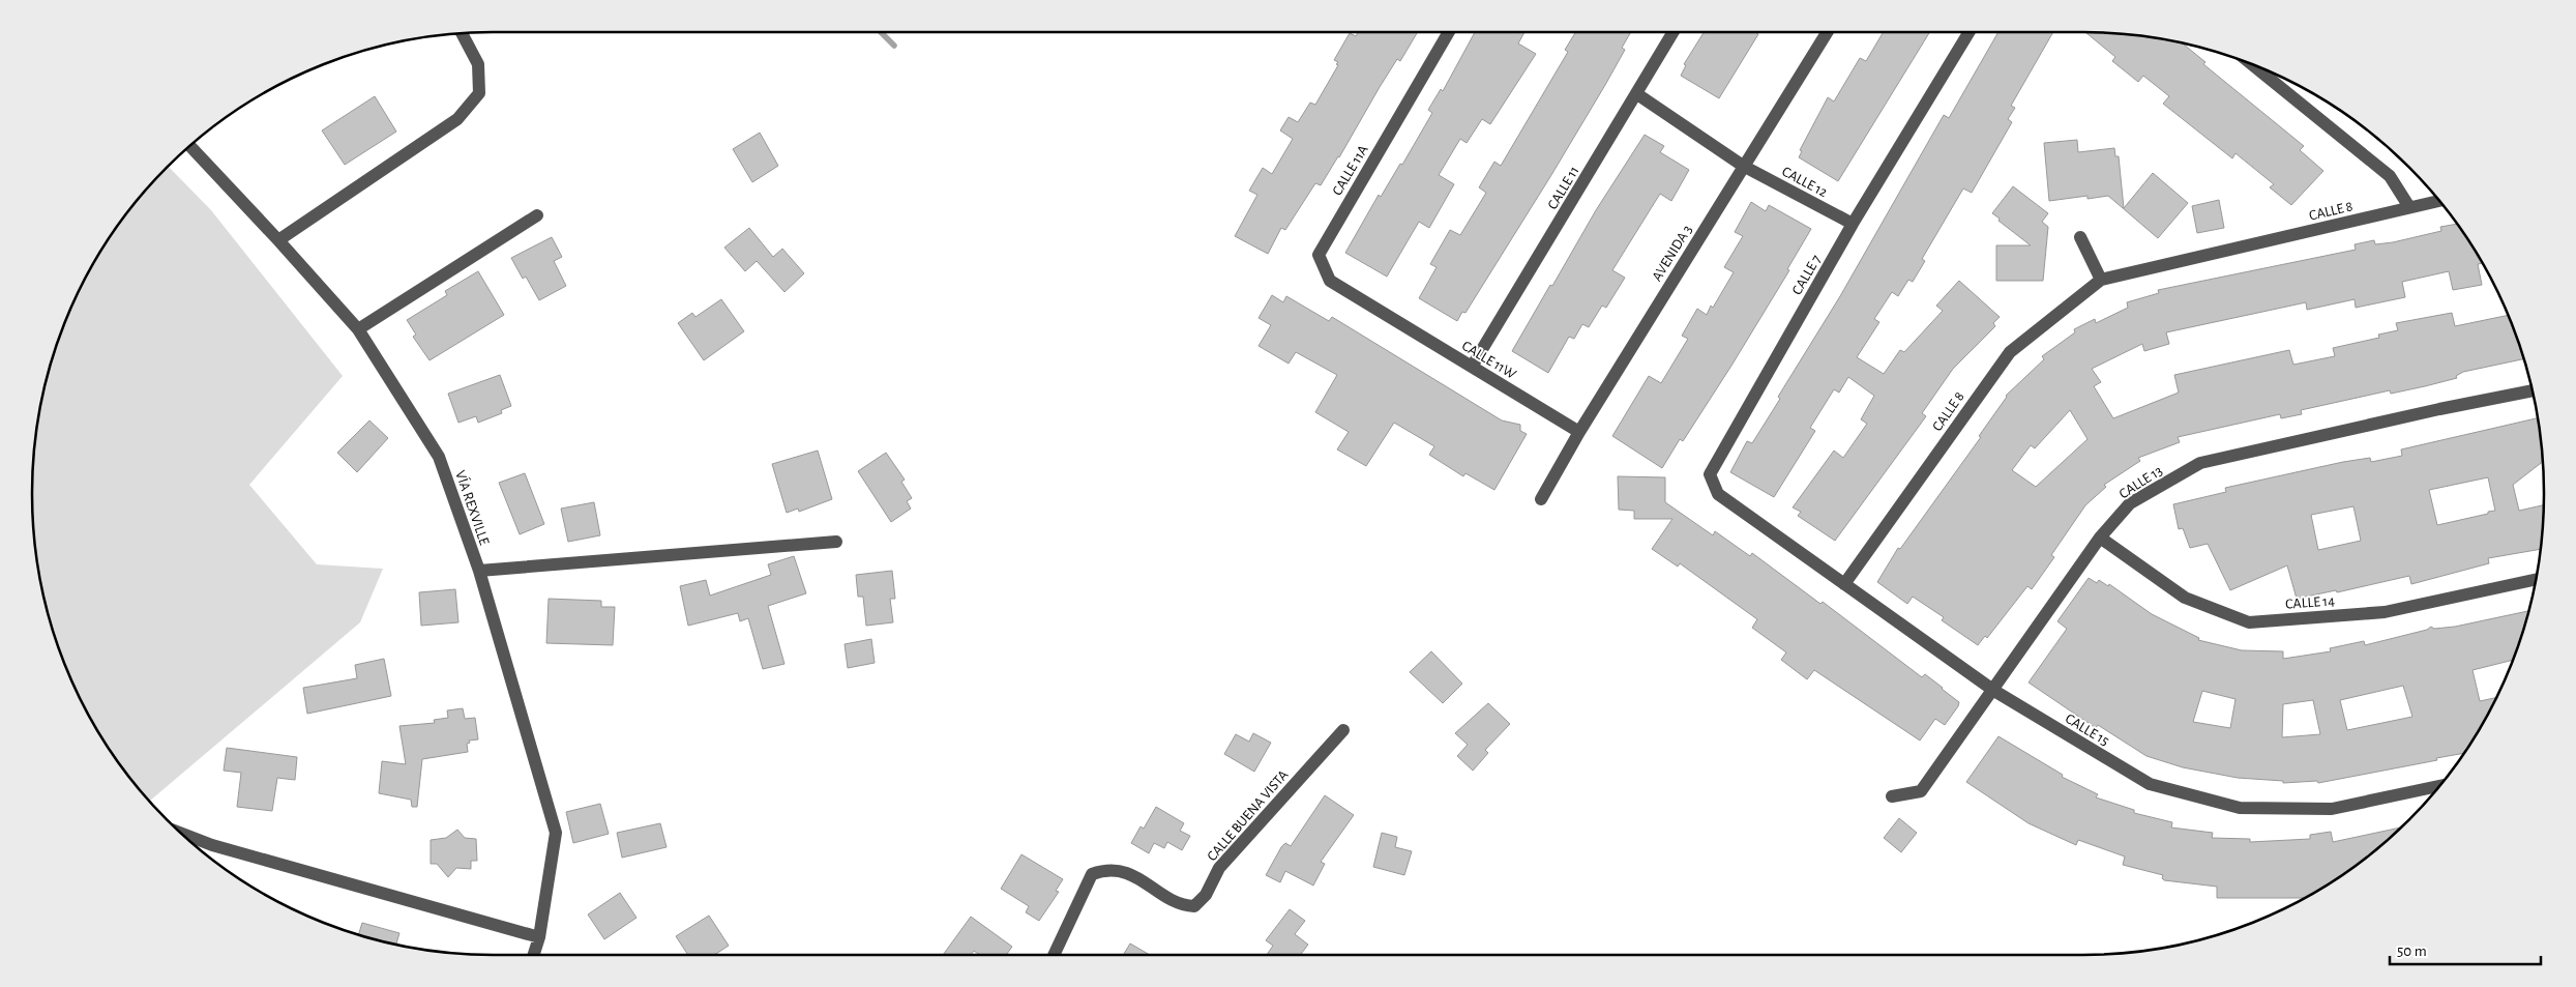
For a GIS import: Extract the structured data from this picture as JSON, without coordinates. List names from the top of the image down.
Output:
{
  "streets": {
    "street": [
      "CALLE 11A",
      "CALLE 12",
      "CALLE 11",
      "CALLE 8",
      "AVENIDA 3",
      "CALLE 7",
      "CALLE 11W",
      "CALLE 13",
      "VÍA REXVILLE",
      "CALLE 14",
      "CALLE 15",
      "CALLE BUENA VISTA"
    ]
  },
  "crossings": [
    ["CALLE 11A", "CALLE 11W"],
    ["CALLE 12", "CALLE 11"],
    ["CALLE 12", "AVENIDA 3"],
    ["CALLE 12", "CALLE 7"],
    ["CALLE 11", "CALLE 11W"],
    ["CALLE 8", "CALLE 15"],
    ["AVENIDA 3", "CALLE 11W"],
    ["CALLE 7", "CALLE 15"],
    ["CALLE 13", "CALLE 14"],
    ["CALLE 13", "CALLE 15"]
  ],
  "scale_bar": "50 m"
}
